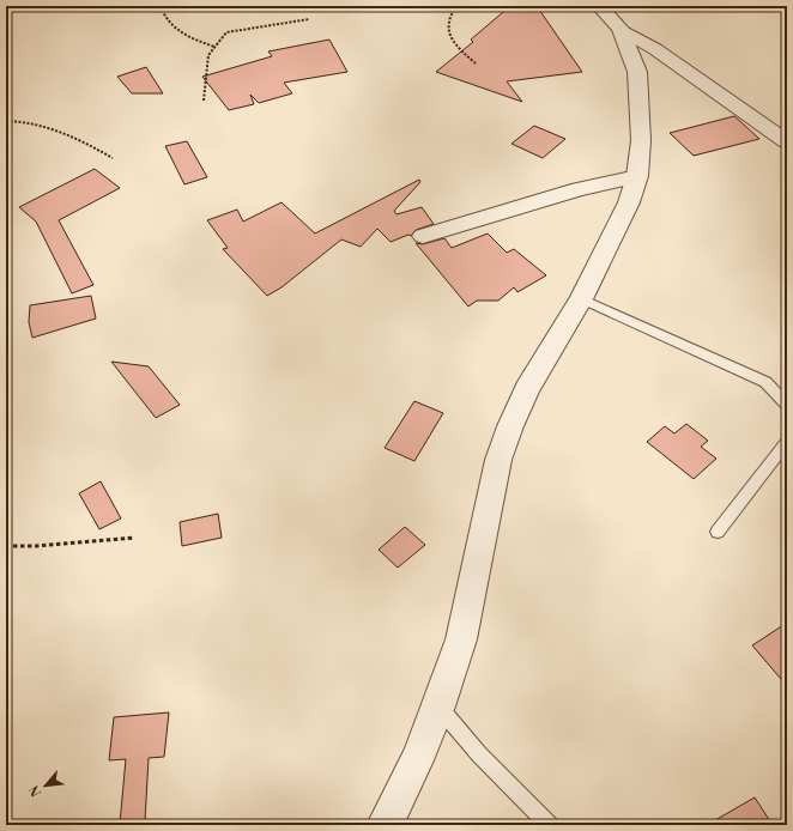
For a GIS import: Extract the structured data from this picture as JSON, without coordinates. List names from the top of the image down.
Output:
{
  "north": "bottom left"
}
